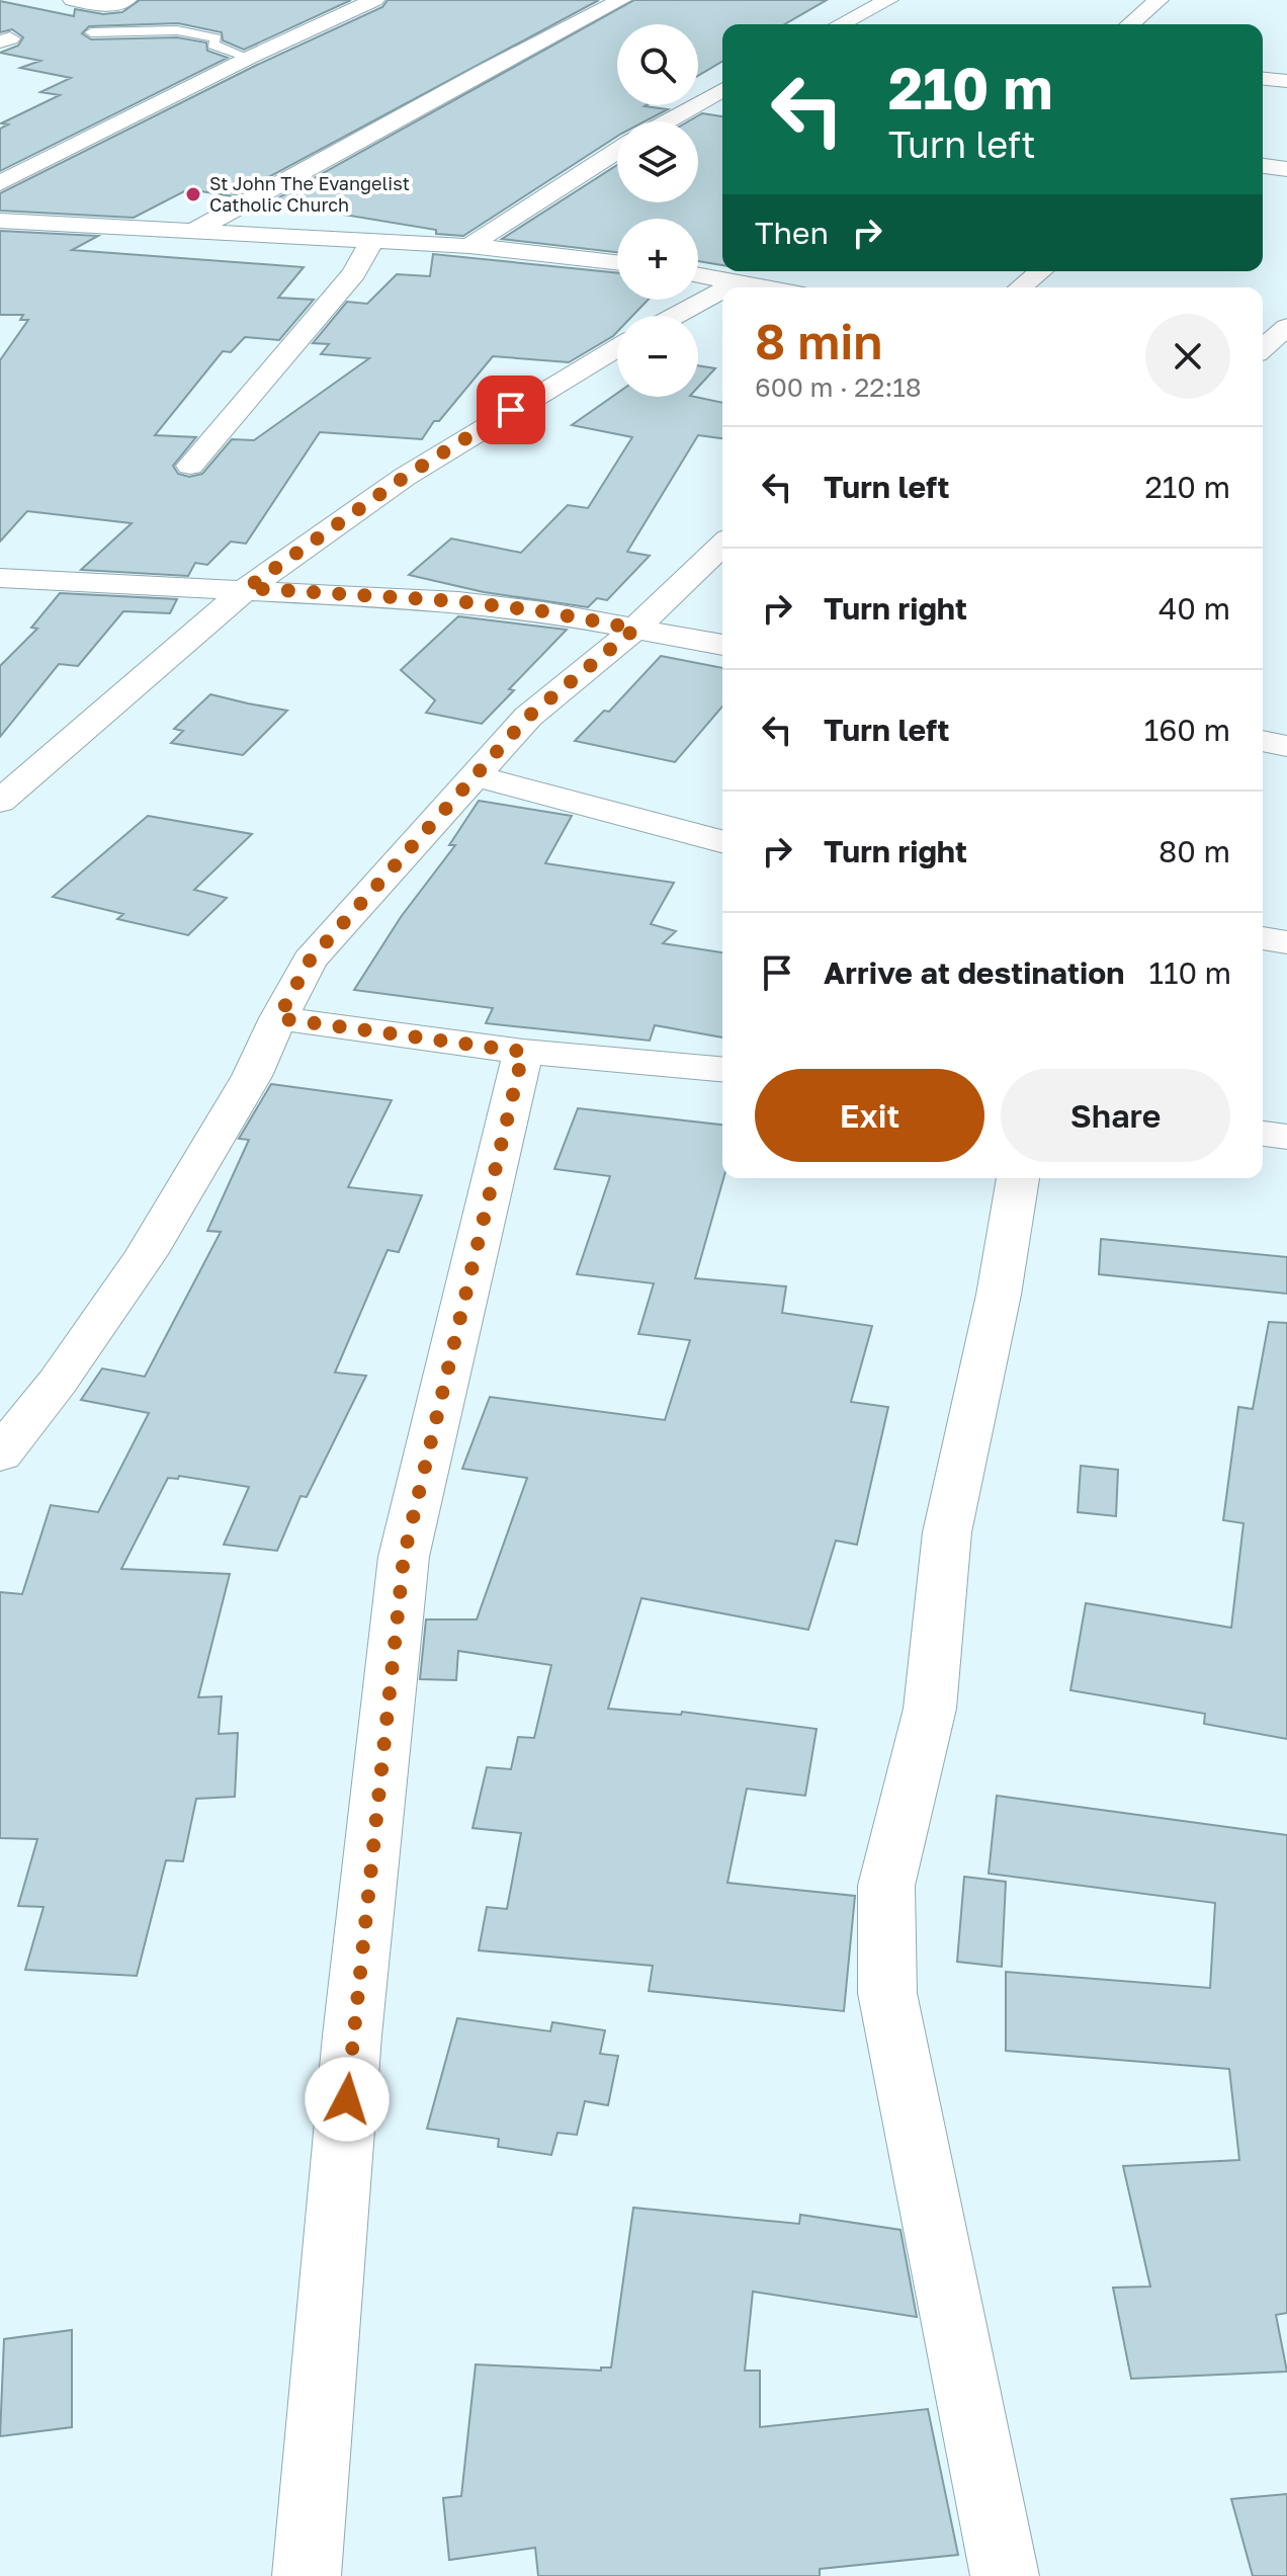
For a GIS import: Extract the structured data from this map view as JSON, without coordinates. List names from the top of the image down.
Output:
{
  "places": ["St John The Evangelist Catholic Church"],
  "page": {
    "map_buttons": ["+", "−"],
    "turn": ["210 m", "Turn left"],
    "then": "Then",
    "heading": ["8 min", "600 m · 22:18"],
    "list": [
      {
        "name": "Turn left",
        "value": "210 m"
      },
      {
        "name": "Turn right",
        "value": "40 m"
      },
      {
        "name": "Turn left",
        "value": "160 m"
      },
      {
        "name": "Turn right",
        "value": "80 m"
      },
      {
        "name": "Arrive at destination",
        "value": "110 m"
      }
    ],
    "buttons": ["Exit", "Share"]
  }
}
